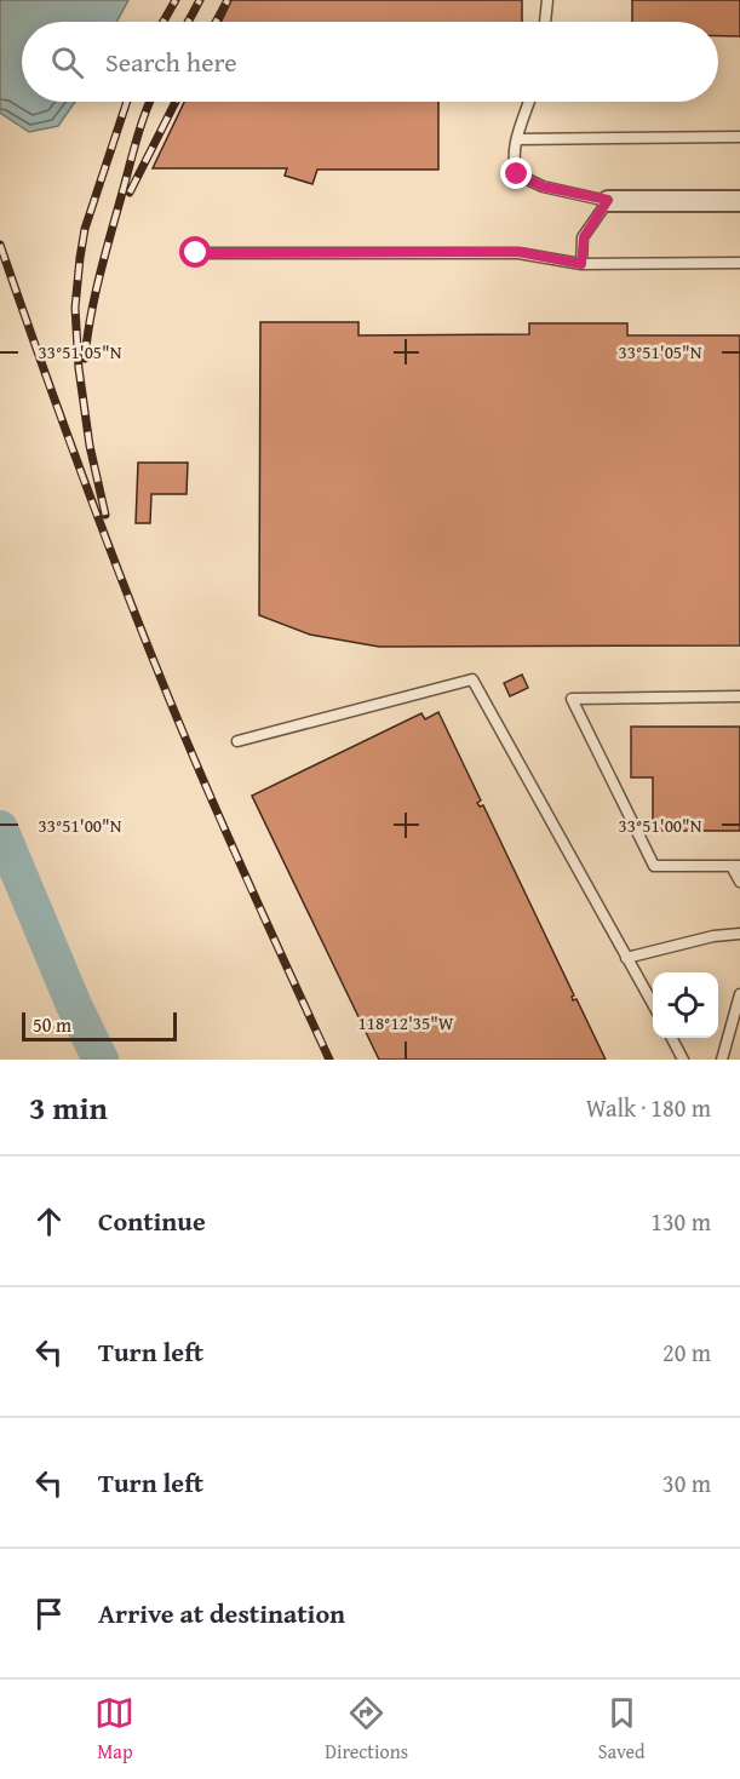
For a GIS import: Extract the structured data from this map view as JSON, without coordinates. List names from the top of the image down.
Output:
{
  "scale_bar": "50 m",
  "page": {
    "search": "Search here",
    "scale": "50 m",
    "heading": ["3 min", "Walk · 180 m"],
    "list": [
      ["Continue", "130 m"],
      ["Turn left", "20 m"],
      ["Turn left", "30 m"],
      "Arrive at destination"
    ],
    "nav": ["Map", "Directions", "Saved"]
  },
  "coordinates": ["33°51'05\"N", "33°51'00\"N", "118°12'35\"W"]
}
